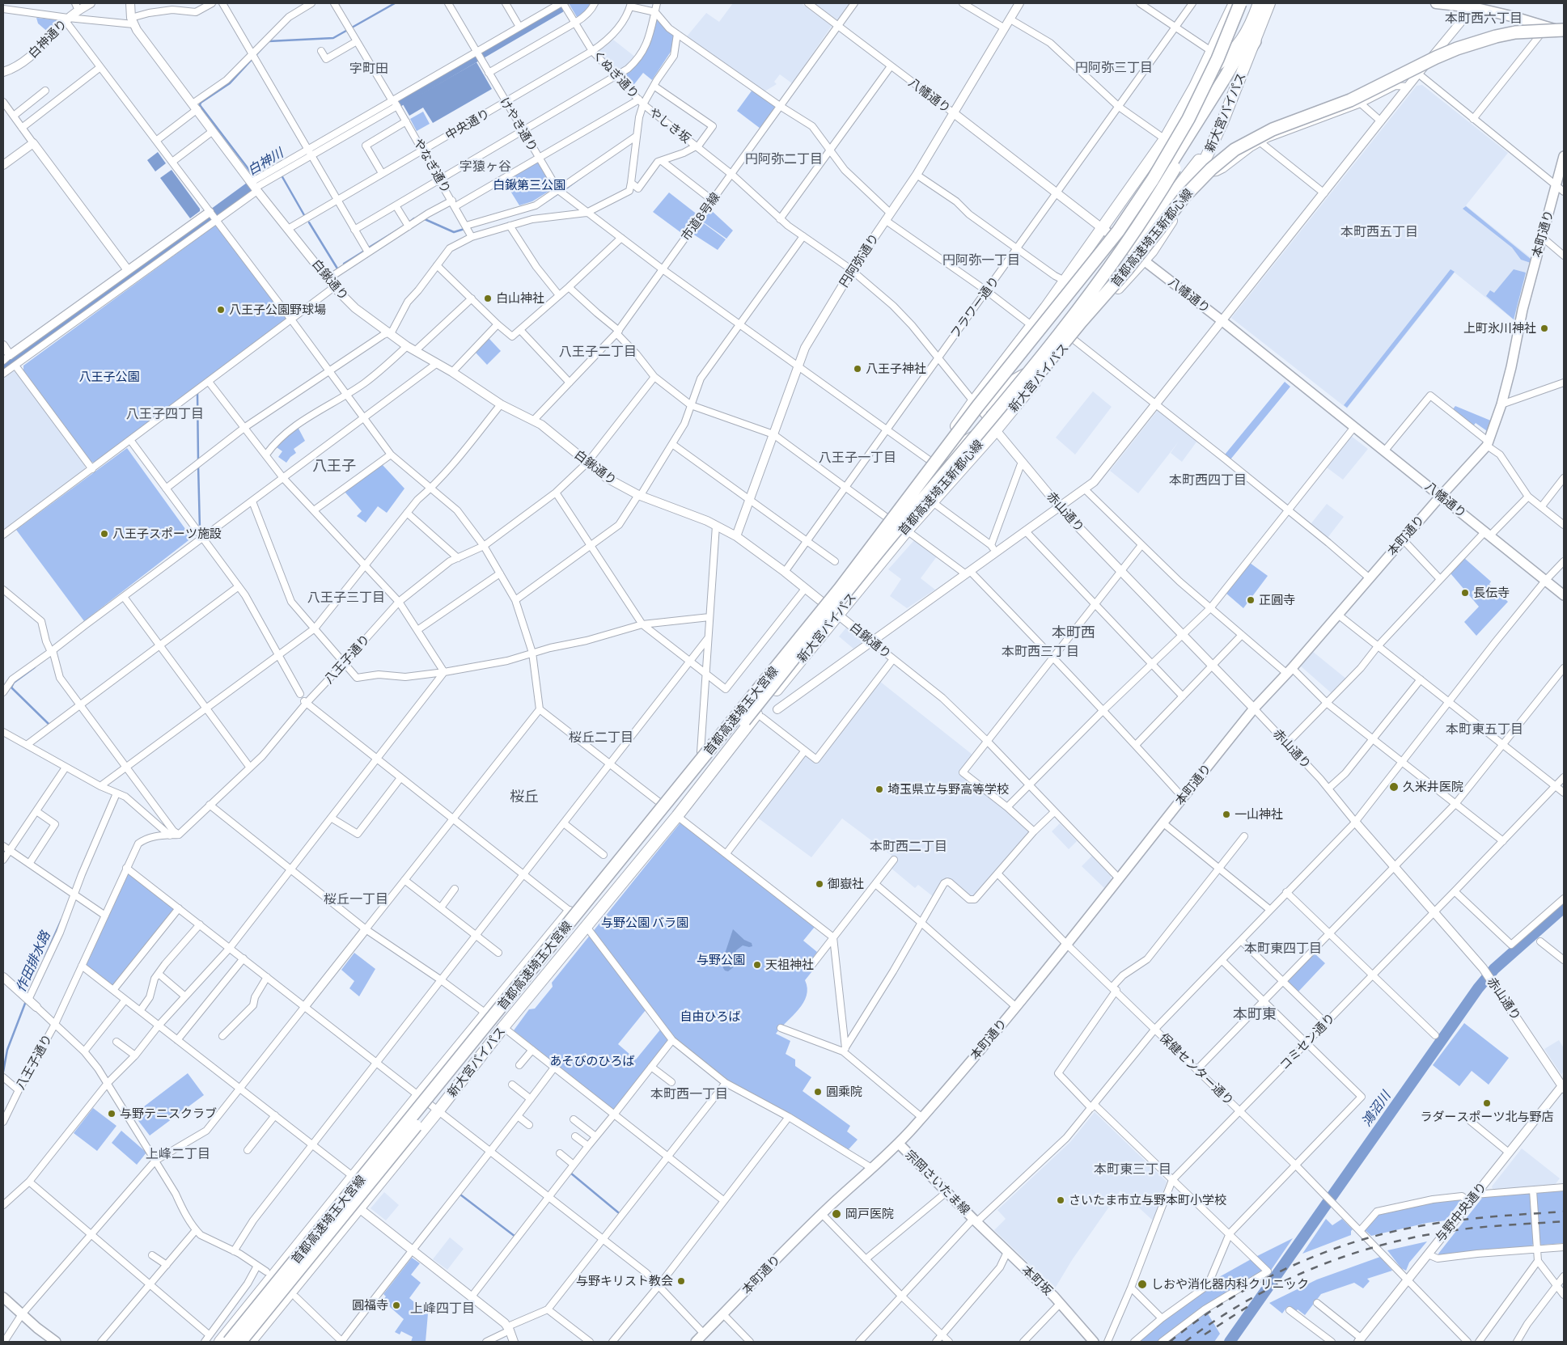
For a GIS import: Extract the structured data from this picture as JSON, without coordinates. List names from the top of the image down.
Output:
{
  "streets": {
    "highway": ["新大宮バイパス", "首都高速埼玉新都心線", "首都高速埼玉大宮線"],
    "main road": [
      "八幡通り",
      "本町通り",
      "宗岡さいたま線",
      "本町坂"
    ],
    "street": [
      "白神通り",
      "くぬぎ通り",
      "中央通り",
      "けやき通り",
      "やしき坂",
      "やなぎ通り",
      "市道8号線",
      "円阿弥通り",
      "白鍬通り",
      "フラワー通り",
      "赤山通り",
      "八王子通り",
      "コミセン通り",
      "保健センター通り",
      "与野中央通り"
    ]
  },
  "crossings": [
    ["くぬぎ通り", "中央通り"],
    ["くぬぎ通り", "やしき坂"],
    ["八幡通り", "新大宮バイパス"],
    ["八幡通り", "市道8号線"],
    ["八幡通り", "本町通り"],
    ["八幡通り", "円阿弥通り"],
    ["八幡通り", "フラワー通り"],
    ["新大宮バイパス", "やしき坂"],
    ["新大宮バイパス", "白鍬通り"],
    ["新大宮バイパス", "赤山通り"],
    ["中央通り", "けやき通り"],
    ["中央通り", "やなぎ通り"],
    ["中央通り", "白鍬通り"],
    ["やしき坂", "市道8号線"],
    ["やしき坂", "円阿弥通り"],
    ["やしき坂", "フラワー通り"],
    ["やしき坂", "赤山通り"],
    ["市道8号線", "白鍬通り"],
    ["本町通り", "白鍬通り"],
    ["本町通り", "赤山通り"],
    ["本町通り", "保健センター通り"],
    ["本町通り", "宗岡さいたま線"],
    ["首都高速埼玉新都心線", "首都高速埼玉大宮線"],
    ["円阿弥通り", "白鍬通り"],
    ["白鍬通り", "フラワー通り"],
    ["白鍬通り", "八王子通り"],
    ["赤山通り", "コミセン通り"],
    ["赤山通り", "与野中央通り"],
    ["コミセン通り", "保健センター通り"],
    ["宗岡さいたま線", "本町坂"]
  ],
  "districts": [
    "本町西六丁目",
    "円阿弥三丁目",
    "字町田",
    "円阿弥二丁目",
    "字猿ヶ谷",
    "本町西五丁目",
    "円阿弥一丁目",
    "八王子二丁目",
    "八王子四丁目",
    "八王子一丁目",
    "八王子",
    "本町西四丁目",
    "八王子三丁目",
    "本町西",
    "本町西三丁目",
    "本町東五丁目",
    "桜丘二丁目",
    "桜丘",
    "本町西二丁目",
    "桜丘一丁目",
    "本町東四丁目",
    "本町東",
    "本町西一丁目",
    "上峰二丁目",
    "本町東三丁目",
    "上峰四丁目"
  ],
  "water": ["白神川", "作田排水路", "鴻沼川"],
  "parks": [
    "白鍬第三公園",
    "八王子公園",
    "与野公園 バラ園",
    "与野公園",
    "自由ひろば",
    "あそびのひろば"
  ],
  "places": [
    "白山神社",
    "八王子公園野球場",
    "上町氷川神社",
    "八王子神社",
    "八王子スポーツ施設",
    "長伝寺",
    "正圓寺",
    "久米井医院",
    "埼玉県立与野高等学校",
    "一山神社",
    "御嶽社",
    "天祖神社",
    "圓乘院",
    "ラダースポーツ北与野店",
    "与野テニスクラブ",
    "さいたま市立与野本町小学校",
    "岡戸医院",
    "与野キリスト教会",
    "しおや消化器内科クリニック",
    "圓福寺"
  ]
}
